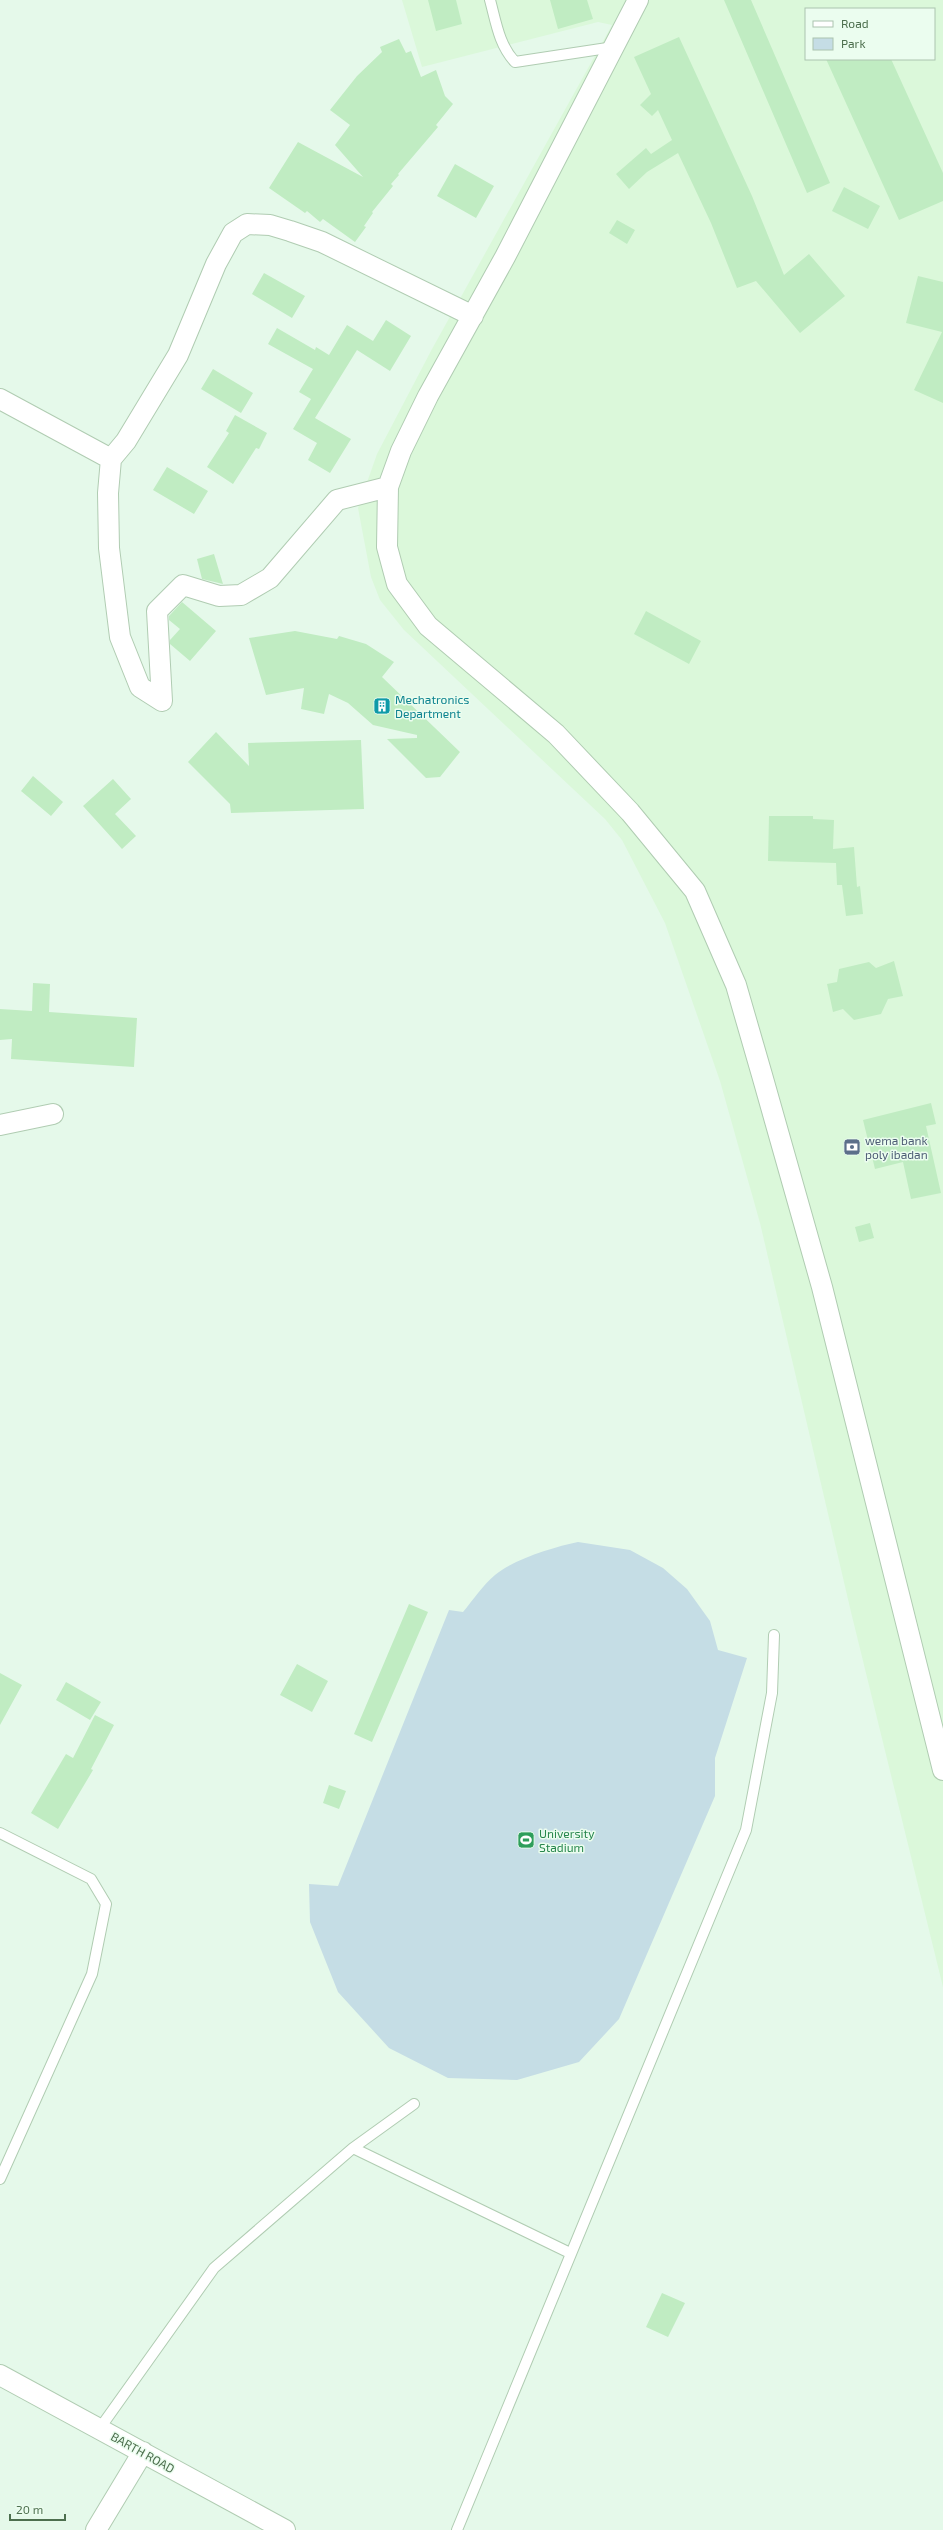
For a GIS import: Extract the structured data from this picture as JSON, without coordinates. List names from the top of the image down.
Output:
{
  "streets": {
    "street": ["BARTH ROAD"]
  },
  "places": {
    "building": ["Mechatronics Department"],
    "bank": ["wema bank poly ibadan"],
    "sports": ["University Stadium"]
  },
  "legend": ["Road", "Park"],
  "scale_bar": "20 m"
}
